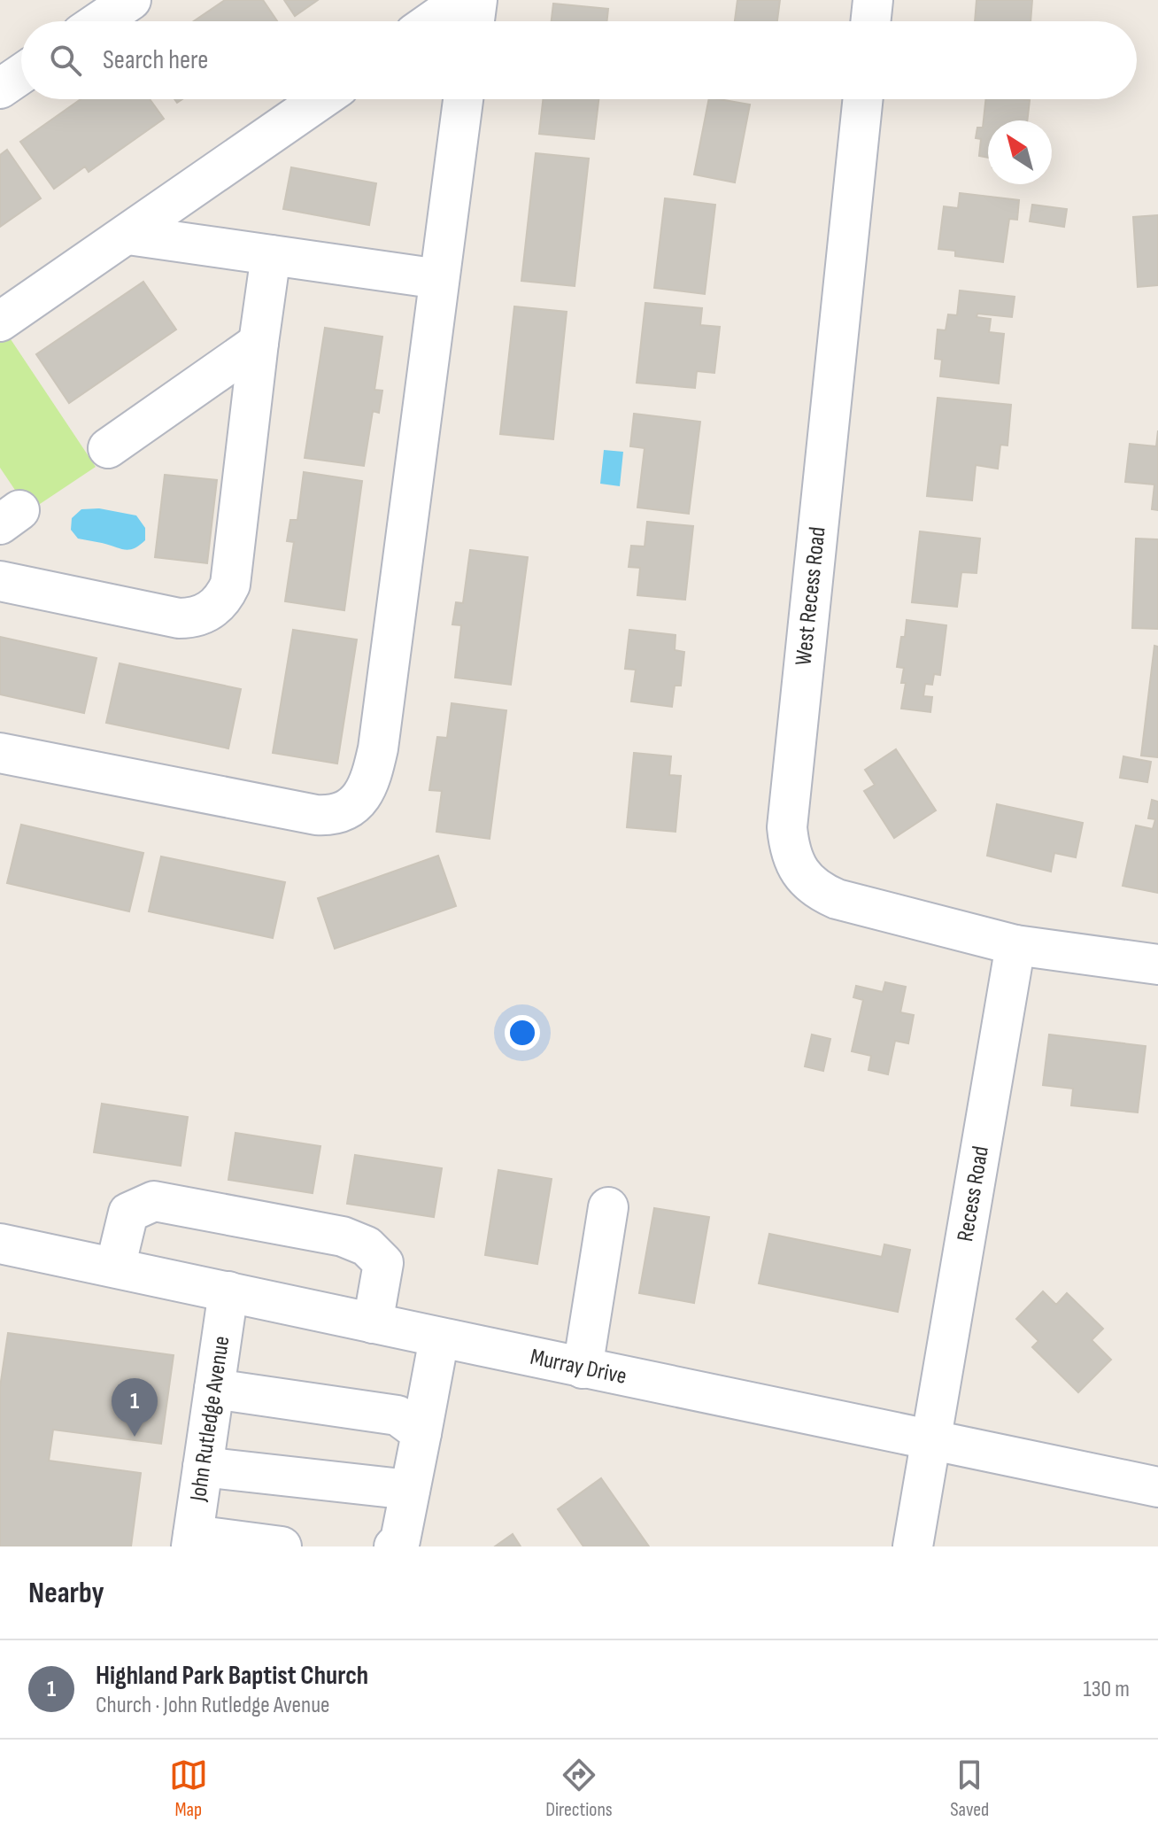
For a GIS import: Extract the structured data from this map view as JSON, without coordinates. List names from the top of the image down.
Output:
{
  "streets": {
    "street": [
      "West Recess Road",
      "Recess Road",
      "Murray Drive",
      "John Rutledge Avenue"
    ]
  },
  "crossings": [
    ["West Recess Road", "Recess Road"],
    ["Recess Road", "Murray Drive"],
    ["Murray Drive", "John Rutledge Avenue"]
  ],
  "north": "top left",
  "page": {
    "search": "Search here",
    "pins": "1",
    "heading": "Nearby",
    "list": [
      {
        "mark": "1",
        "name": "Highland Park Baptist Church",
        "note": "Church · John Rutledge Avenue",
        "value": "130 m"
      }
    ],
    "nav": ["Map", "Directions", "Saved"]
  }
}
